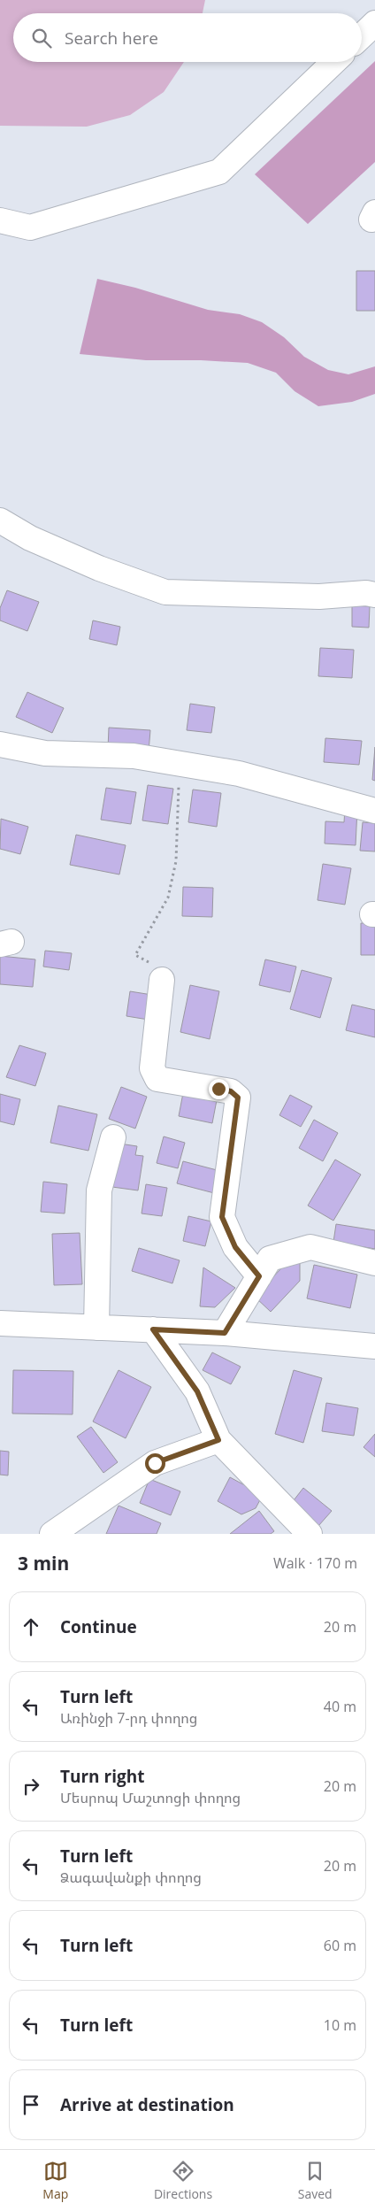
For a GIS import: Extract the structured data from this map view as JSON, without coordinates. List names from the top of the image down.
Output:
{
  "page": {
    "search": "Search here",
    "heading": ["3 min", "Walk · 170 m"],
    "list": [
      ["Continue", "20 m"],
      ["Turn left", "Առինջի 7-րդ փողոց", "40 m"],
      ["Turn right", "Մեսրոպ Մաշտոցի փողոց", "20 m"],
      ["Turn left", "Ձագավանքի փողոց", "20 m"],
      ["Turn left", "60 m"],
      ["Turn left", "10 m"],
      "Arrive at destination"
    ],
    "nav": ["Map", "Directions", "Saved"]
  }
}
